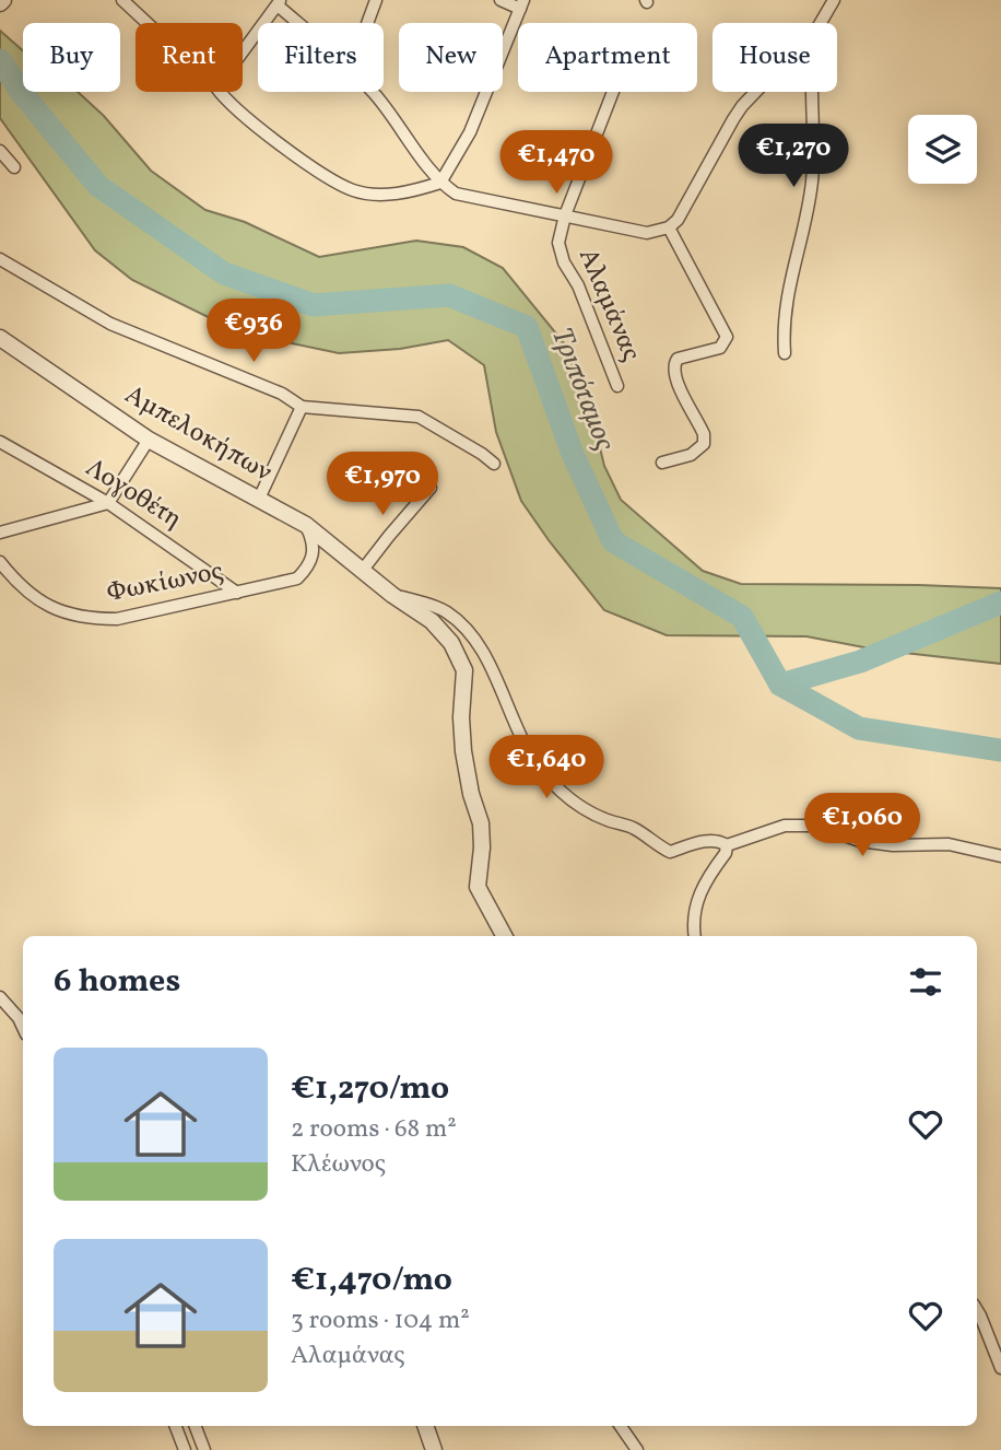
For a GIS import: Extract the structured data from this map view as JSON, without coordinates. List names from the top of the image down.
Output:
{
  "streets": {
    "street": [
      "Αλαμάνας",
      "Αμπελοκήπων",
      "Λογοθέτη",
      "Φωκίωνος"
    ]
  },
  "crossings": [
    ["Αμπελοκήπων", "Φωκίωνος"],
    ["Λογοθέτη", "Φωκίωνος"]
  ],
  "water": ["Τριπόταμος"],
  "page": {
    "chip": [
      "Buy",
      "Rent",
      "Filters",
      "New",
      "Apartment",
      "House"
    ],
    "price": [
      "€1,270",
      "€1,470",
      "€936",
      "€1,970",
      "€1,640",
      "€1,060"
    ],
    "heading": "6 homes",
    "list": [
      {
        "name": "€1,270/mo",
        "note": "2 rooms · 68 m² · Κλέωνος"
      },
      {
        "name": "€1,470/mo",
        "note": "3 rooms · 104 m² · Αλαμάνας"
      }
    ]
  }
}
